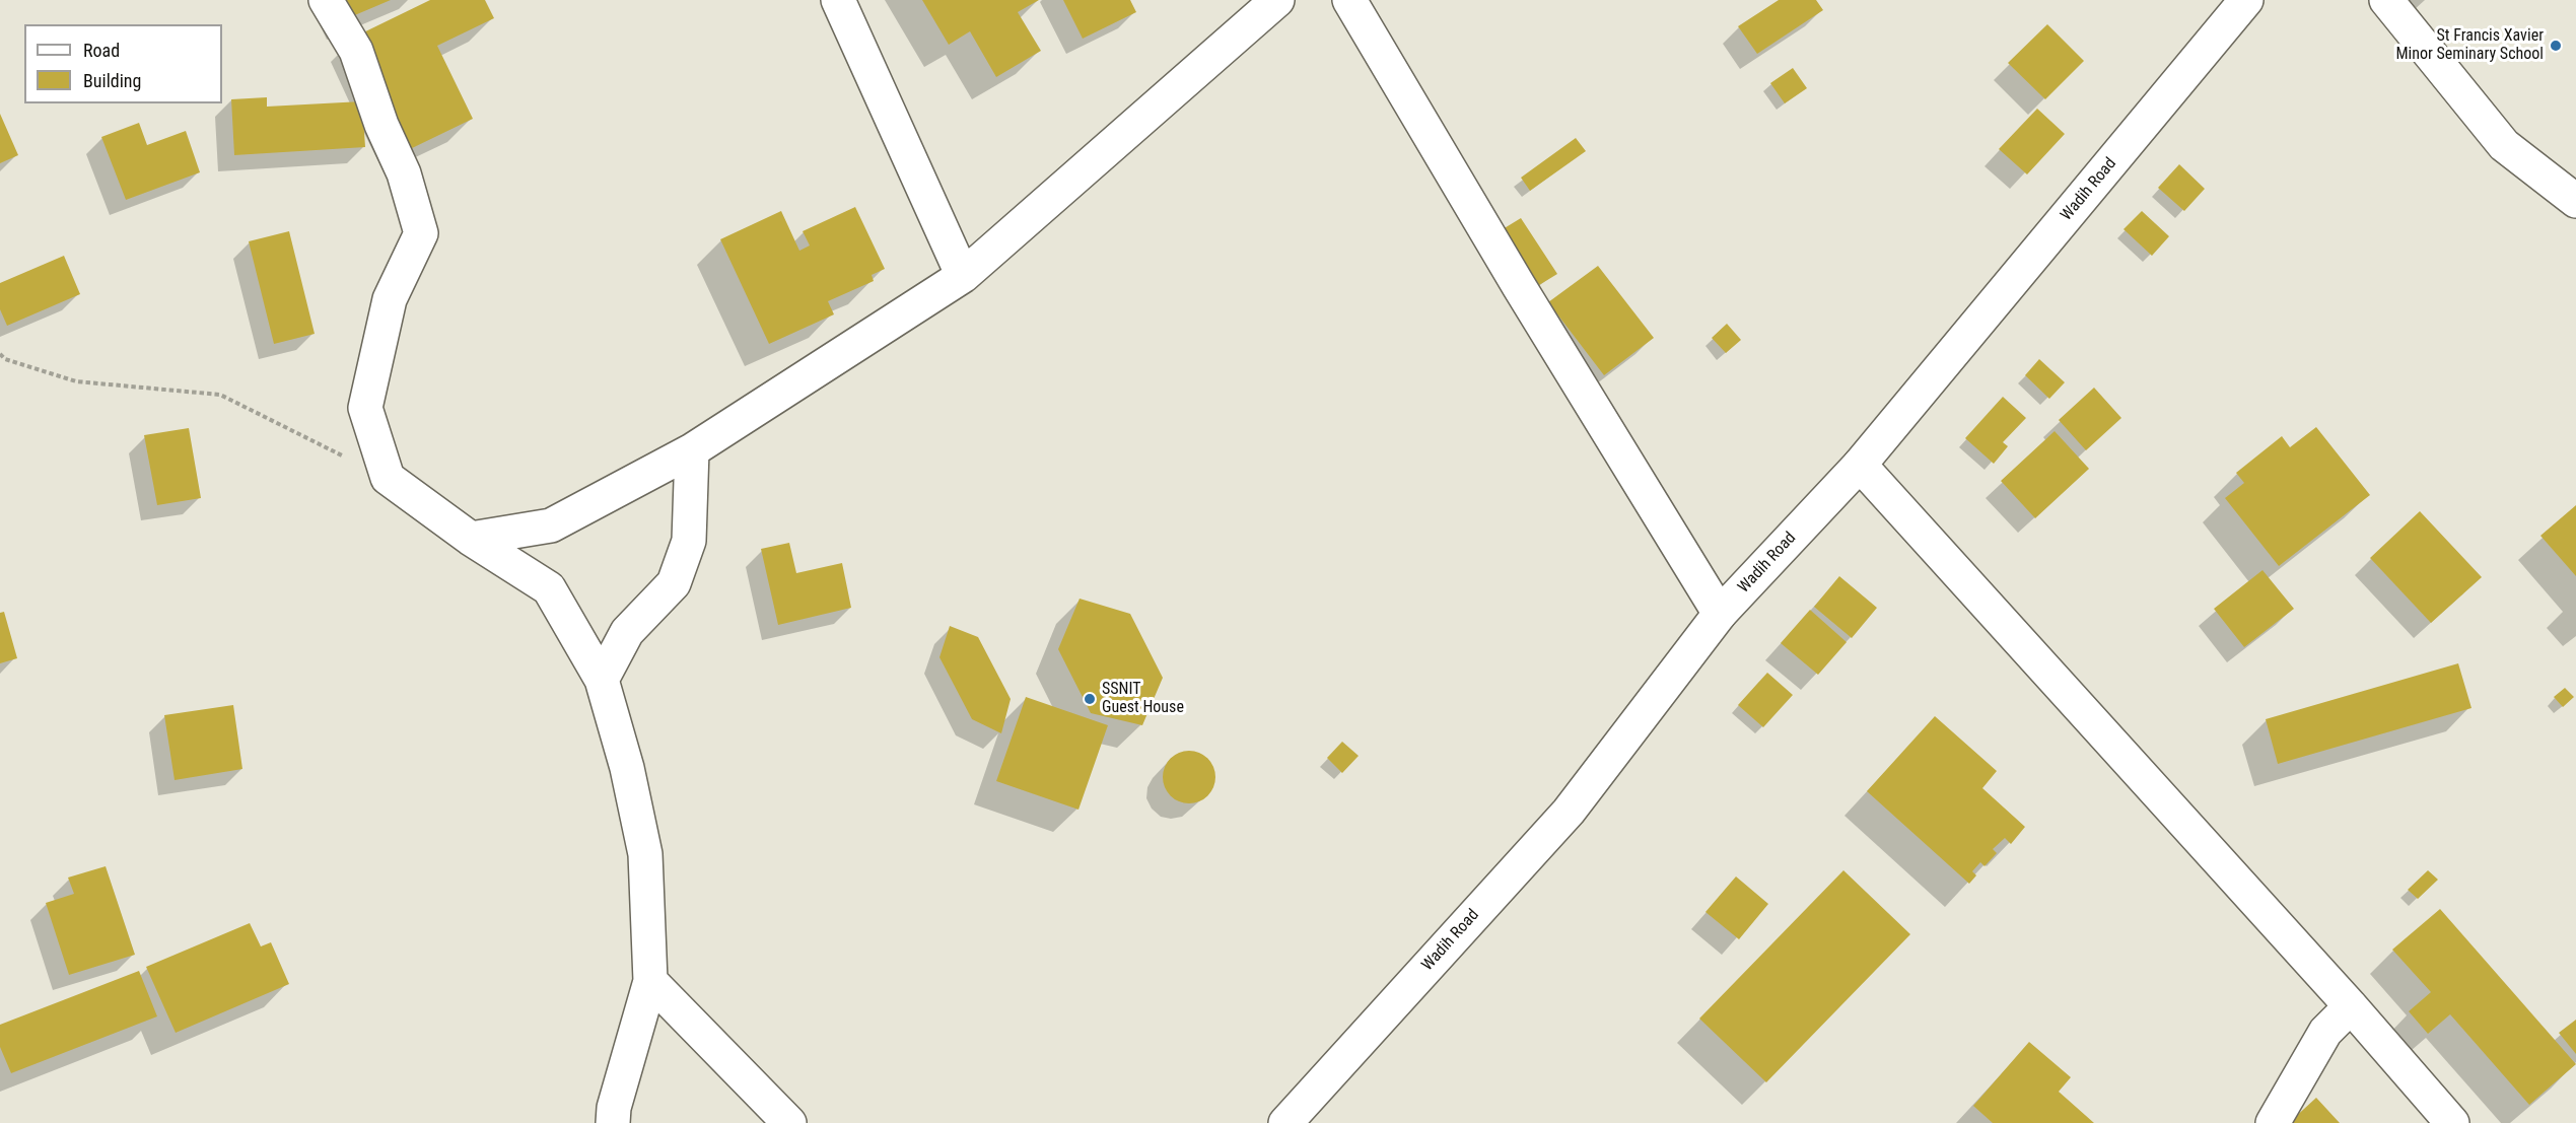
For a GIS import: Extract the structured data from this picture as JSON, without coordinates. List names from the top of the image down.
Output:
{
  "streets": {
    "street": ["Wadih Road"]
  },
  "places": ["St Francis Xavier Minor Seminary School", "SSNIT Guest House"],
  "legend": ["Road", "Building"]
}
